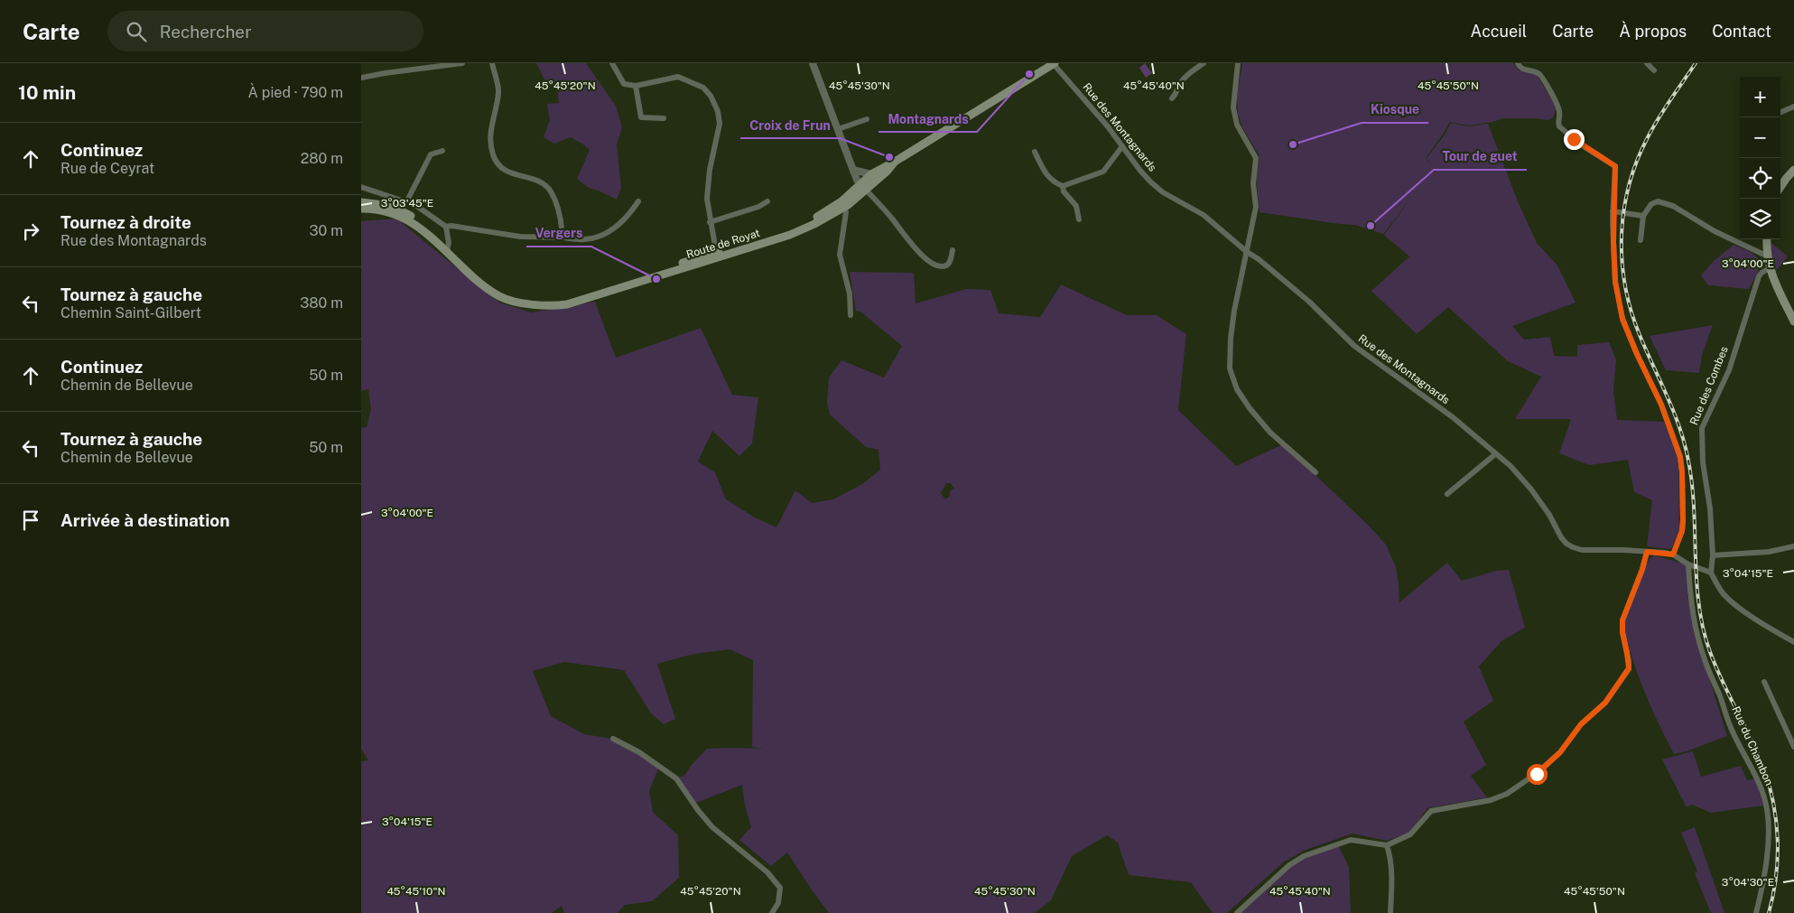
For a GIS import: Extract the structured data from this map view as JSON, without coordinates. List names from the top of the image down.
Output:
{
  "streets": {
    "main road": ["Route de Royat"],
    "street": ["Rue des Montagnards", "Rue des Combes", "Rue du Chambon"]
  },
  "crossings": [
    ["Rue des Montagnards", "Rue des Combes"],
    ["Rue des Montagnards", "Rue du Chambon"]
  ],
  "places": [
    "Montagnards",
    "Kiosque",
    "Croix de Frun",
    "Tour de guet",
    "Vergers"
  ],
  "page": {
    "header": "Carte",
    "search": "Rechercher",
    "nav": [
      "Accueil",
      "Carte",
      "À propos",
      "Contact"
    ],
    "heading": ["10 min", "À pied · 790 m"],
    "map_buttons": ["+", "−"],
    "list": [
      ["Continuez", "Rue de Ceyrat", "280 m"],
      ["Tournez à droite", "Rue des Montagnards", "30 m"],
      ["Tournez à gauche", "Chemin Saint-Gilbert", "380 m"],
      ["Continuez", "Chemin de Bellevue", "50 m"],
      ["Tournez à gauche", "Chemin de Bellevue", "50 m"],
      "Arrivée à destination"
    ]
  },
  "coordinates": [
    "45°45'20\"N",
    "45°45'30\"N",
    "45°45'40\"N",
    "45°45'50\"N",
    "3°03'45\"E",
    "3°04'00\"E",
    "3°04'15\"E",
    "3°04'30\"E",
    "45°45'10\"N"
  ]
}
